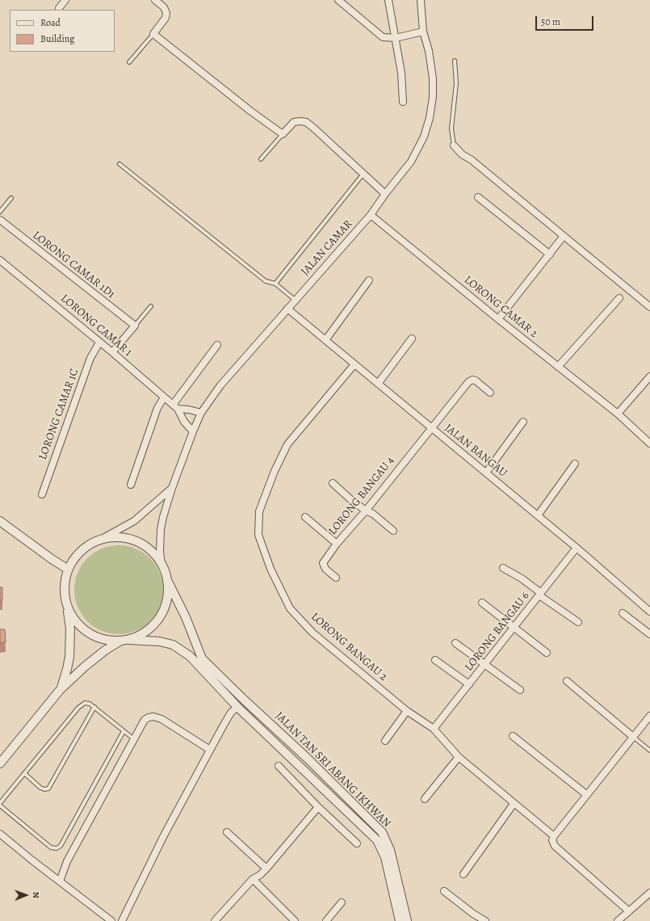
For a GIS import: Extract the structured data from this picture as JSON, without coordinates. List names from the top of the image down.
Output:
{
  "streets": {
    "street": [
      "JALAN CAMAR",
      "LORONG CAMAR 1D1",
      "LORONG CAMAR 2",
      "LORONG CAMAR 1",
      "LORONG CAMAR 1C",
      "JALAN BANGAU",
      "LORONG BANGAU 4",
      "LORONG BANGAU 6",
      "LORONG BANGAU 2",
      "JALAN TAN SRI ABANG IKHWAN"
    ]
  },
  "crossings": [
    ["JALAN CAMAR", "LORONG CAMAR 2"],
    ["JALAN CAMAR", "LORONG CAMAR 1"],
    ["JALAN CAMAR", "JALAN BANGAU"],
    ["LORONG CAMAR 1", "LORONG CAMAR 1C"],
    ["JALAN BANGAU", "LORONG BANGAU 4"],
    ["JALAN BANGAU", "LORONG BANGAU 6"],
    ["JALAN BANGAU", "LORONG BANGAU 2"],
    ["LORONG BANGAU 6", "LORONG BANGAU 2"]
  ],
  "legend": ["Road", "Building"],
  "scale_bar": "50 m",
  "north": "right"
}
